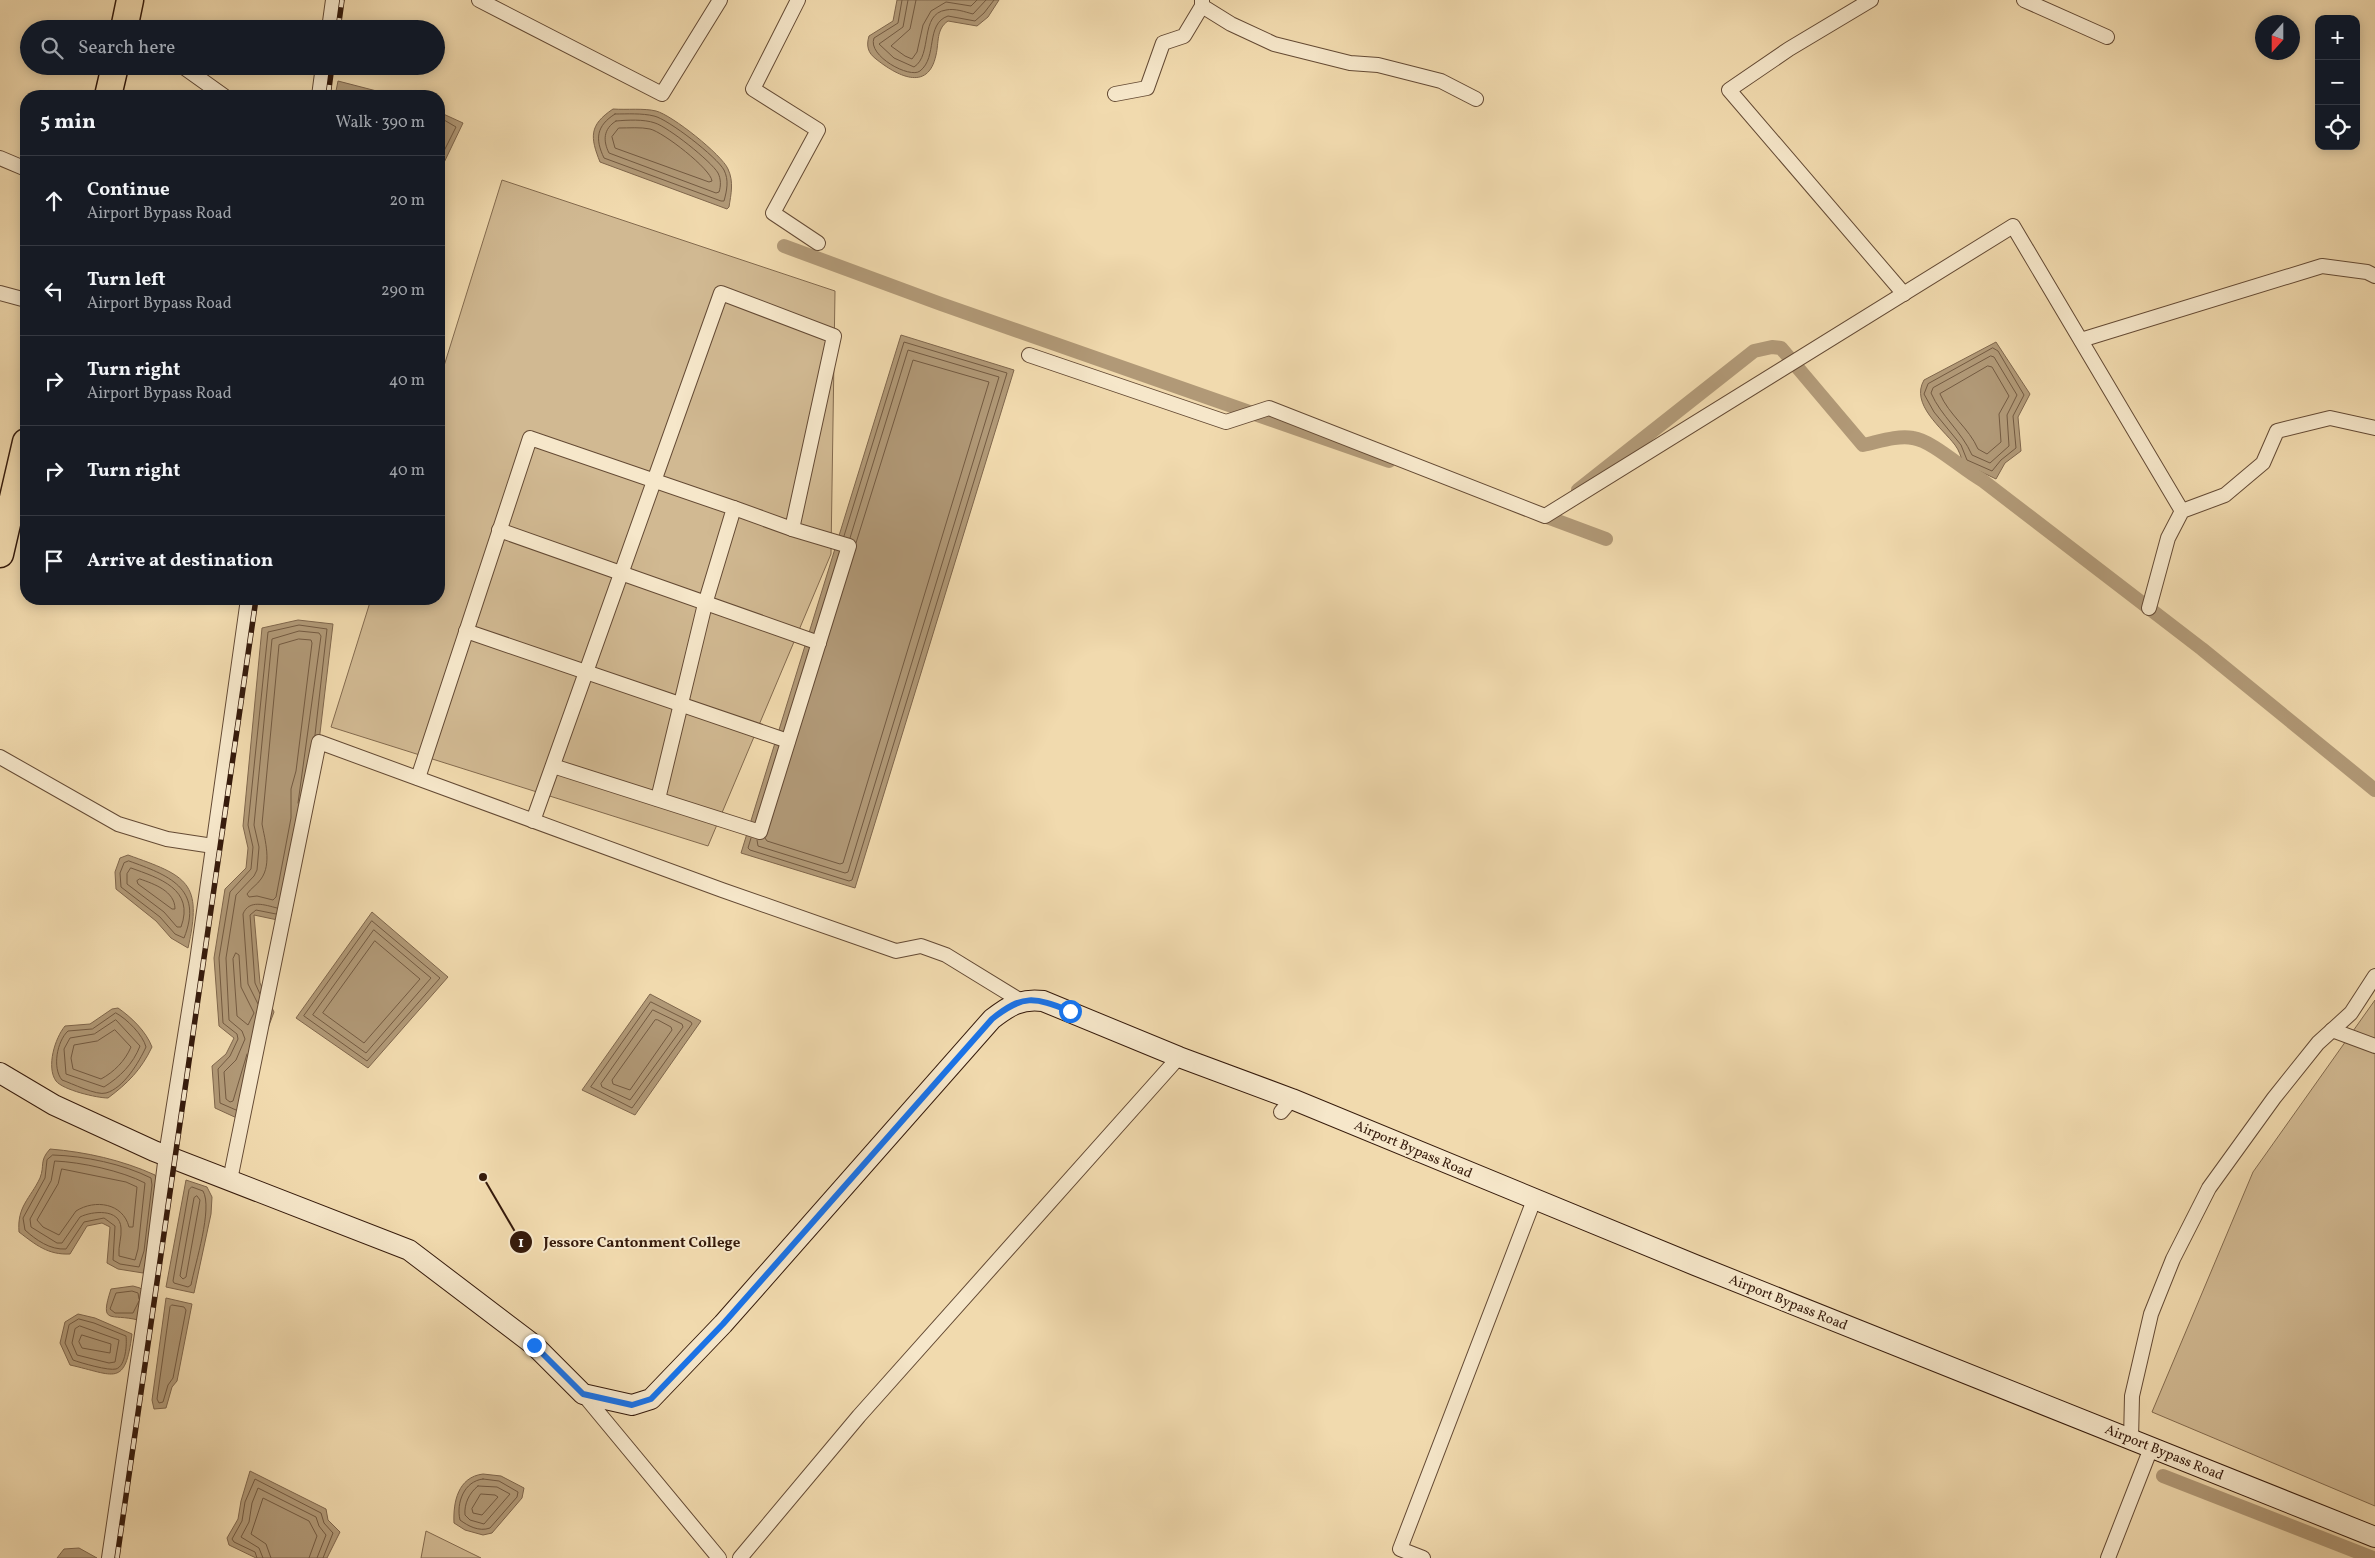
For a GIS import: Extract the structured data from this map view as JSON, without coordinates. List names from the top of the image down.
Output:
{
  "streets": {
    "street": ["Airport Bypass Road"]
  },
  "places": ["Jessore Cantonment College"],
  "north": "bottom",
  "page": {
    "map_buttons": ["+", "−"],
    "search": "Search here",
    "heading": ["5 min", "Walk · 390 m"],
    "list": [
      ["Continue", "Airport Bypass Road", "20 m"],
      ["Turn left", "Airport Bypass Road", "290 m"],
      ["Turn right", "Airport Bypass Road", "40 m"],
      ["Turn right", "40 m"],
      "Arrive at destination"
    ]
  }
}
